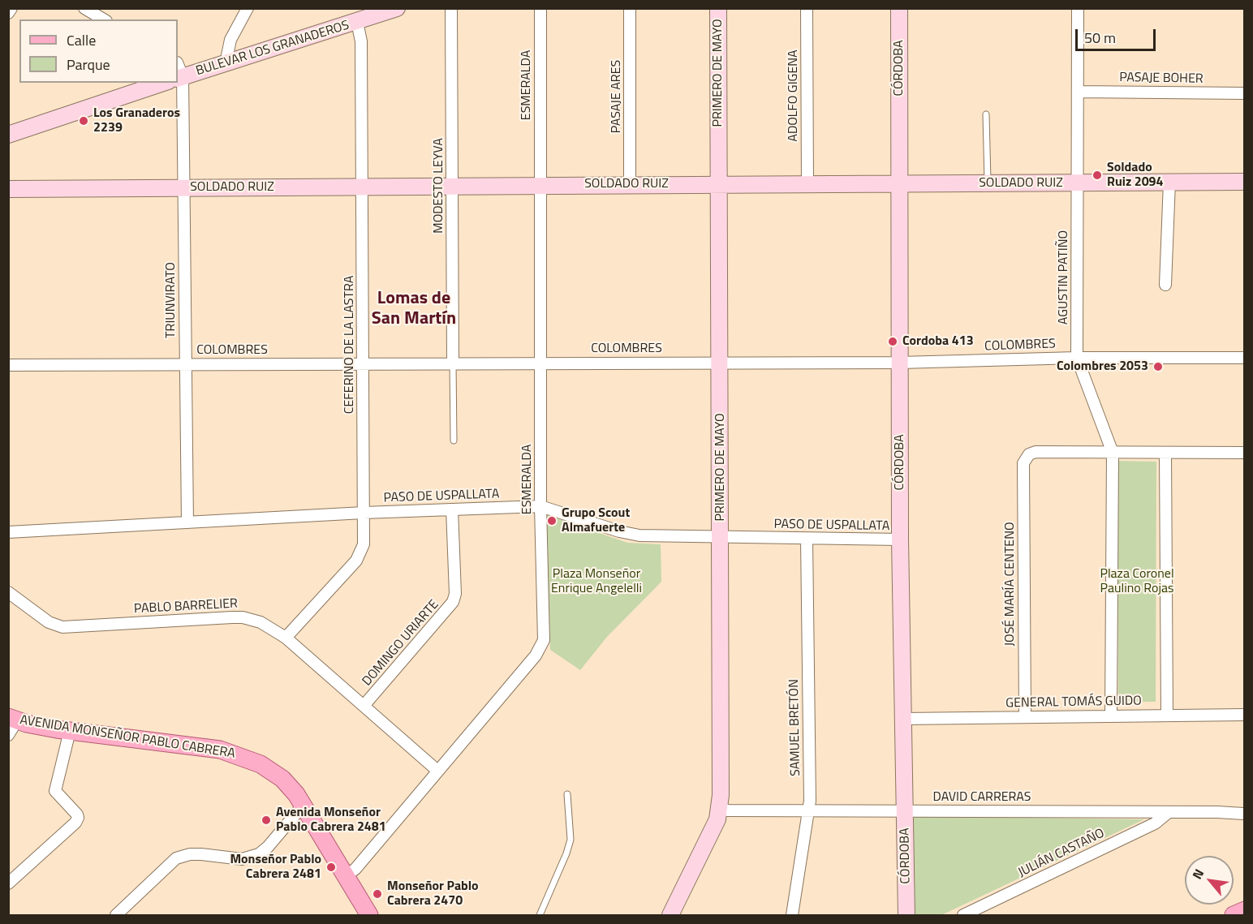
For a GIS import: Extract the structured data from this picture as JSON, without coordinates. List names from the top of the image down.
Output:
{
  "streets": {
    "main road": [
      "BULEVAR LOS GRANADEROS",
      "CÓRDOBA",
      "PRIMERO DE MAYO",
      "SOLDADO RUIZ",
      "AVENIDA MONSEÑOR PABLO CABRERA"
    ],
    "street": [
      "PASAJE BOHER",
      "ESMERALDA",
      "ADOLFO GIGENA",
      "PASAJE ARES",
      "MODESTO LEYVA",
      "AGUSTIN PATIÑO",
      "TRIUNVIRATO",
      "CEFERINO DE LA LASTRA",
      "COLOMBRES",
      "PASO DE USPALLATA",
      "JOSÉ MARÍA CENTENO",
      "PABLO BARRELIER",
      "DOMINGO URIARTE",
      "GENERAL TOMÁS GUIDO",
      "SAMUEL BRETÓN",
      "DAVID CARRERAS",
      "JULIÁN CASTAÑO"
    ]
  },
  "crossings": [
    ["BULEVAR LOS GRANADEROS", "CEFERINO DE LA LASTRA"],
    ["CÓRDOBA", "SOLDADO RUIZ"],
    ["CÓRDOBA", "COLOMBRES"],
    ["CÓRDOBA", "PASO DE USPALLATA"],
    ["CÓRDOBA", "GENERAL TOMÁS GUIDO"],
    ["CÓRDOBA", "DAVID CARRERAS"],
    ["PRIMERO DE MAYO", "SOLDADO RUIZ"],
    ["PRIMERO DE MAYO", "COLOMBRES"],
    ["PRIMERO DE MAYO", "PASO DE USPALLATA"],
    ["PRIMERO DE MAYO", "DAVID CARRERAS"],
    ["PASAJE BOHER", "AGUSTIN PATIÑO"],
    ["ESMERALDA", "SOLDADO RUIZ"],
    ["ESMERALDA", "COLOMBRES"],
    ["ESMERALDA", "PASO DE USPALLATA"],
    ["ESMERALDA", "PABLO BARRELIER"],
    ["ESMERALDA", "AVENIDA MONSEÑOR PABLO CABRERA"],
    ["ADOLFO GIGENA", "SOLDADO RUIZ"],
    ["PASAJE ARES", "SOLDADO RUIZ"],
    ["SOLDADO RUIZ", "MODESTO LEYVA"],
    ["SOLDADO RUIZ", "AGUSTIN PATIÑO"],
    ["SOLDADO RUIZ", "TRIUNVIRATO"],
    ["SOLDADO RUIZ", "CEFERINO DE LA LASTRA"],
    ["MODESTO LEYVA", "COLOMBRES"],
    ["AGUSTIN PATIÑO", "COLOMBRES"],
    ["AGUSTIN PATIÑO", "JOSÉ MARÍA CENTENO"],
    ["AGUSTIN PATIÑO", "GENERAL TOMÁS GUIDO"],
    ["TRIUNVIRATO", "COLOMBRES"],
    ["TRIUNVIRATO", "PASO DE USPALLATA"],
    ["CEFERINO DE LA LASTRA", "COLOMBRES"],
    ["CEFERINO DE LA LASTRA", "PASO DE USPALLATA"],
    ["CEFERINO DE LA LASTRA", "PABLO BARRELIER"],
    ["PASO DE USPALLATA", "DOMINGO URIARTE"],
    ["PASO DE USPALLATA", "SAMUEL BRETÓN"],
    ["JOSÉ MARÍA CENTENO", "GENERAL TOMÁS GUIDO"],
    ["PABLO BARRELIER", "DOMINGO URIARTE"],
    ["SAMUEL BRETÓN", "DAVID CARRERAS"],
    ["DAVID CARRERAS", "JULIÁN CASTAÑO"]
  ],
  "districts": ["Lomas de San Martín"],
  "parks": ["Plaza Monseñor Enrique Angelelli", "Plaza Coronel Paulino Rojas"],
  "places": [
    "Los Granaderos 2239",
    "Soldado Ruiz 2094",
    "Cordoba 413",
    "Colombres 2053",
    "Grupo Scout Almafuerte",
    "Avenida Monseñor Pablo Cabrera 2481",
    "Monseñor Pablo Cabrera 2481",
    "Monseñor Pablo Cabrera 2470"
  ],
  "legend": ["Calle", "Parque"],
  "scale_bar": "50 m",
  "north": "top left"
}
